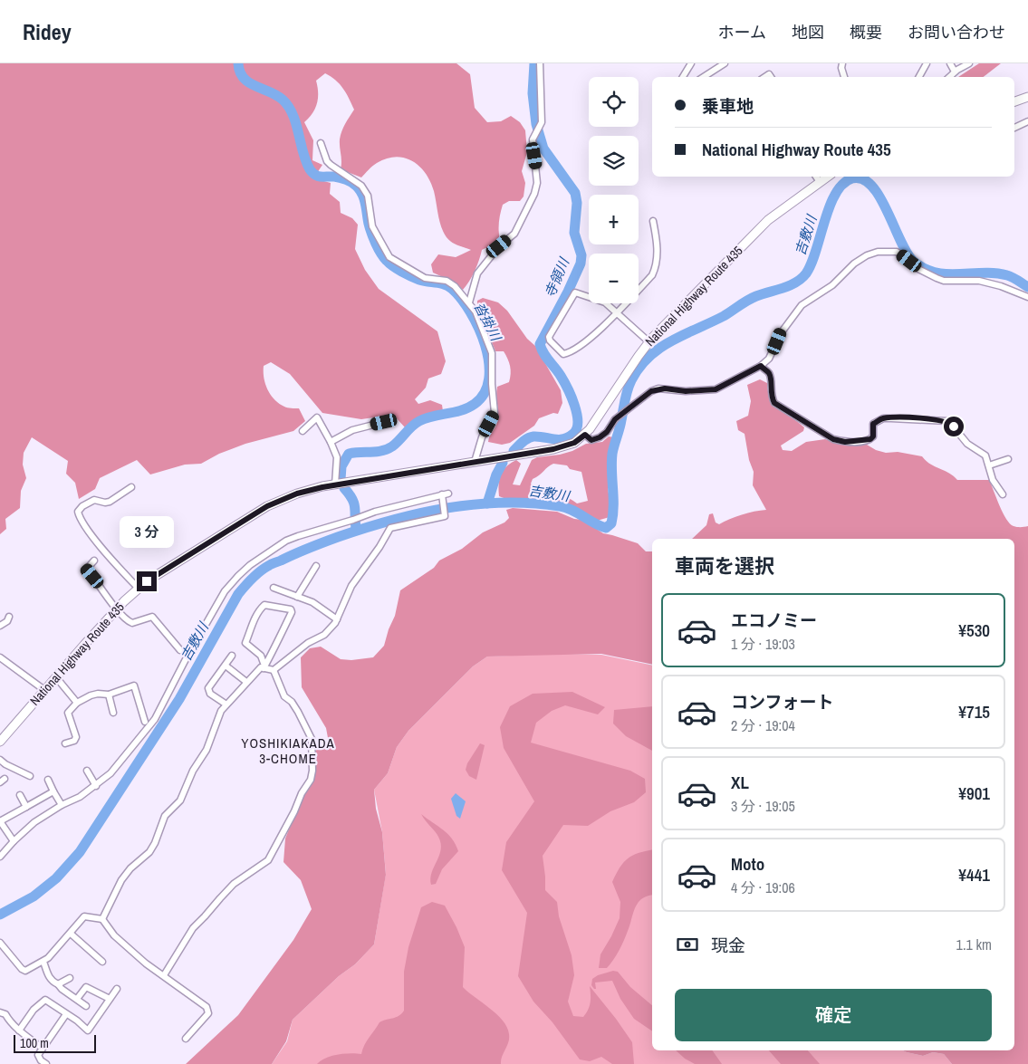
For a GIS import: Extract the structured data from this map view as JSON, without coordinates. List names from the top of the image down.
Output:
{
  "streets": {
    "highway": ["National Highway Route 435"]
  },
  "districts": ["YOSHIKIAKADA 3-CHOME"],
  "water": ["吉敷川", "寺領川", "沓掛川"],
  "scale_bar": "100 m",
  "page": {
    "header": "Ridey",
    "nav": [
      "ホーム",
      "地図",
      "概要",
      "お問い合わせ"
    ],
    "map_buttons": ["+", "−"],
    "banner": ["乗車地", "National Highway Route 435"],
    "bubble": "3 分",
    "heading": "車両を選択",
    "list": [
      {
        "name": "エコノミー",
        "note": "1 分 · 19:03",
        "value": "¥530"
      },
      {
        "name": "コンフォート",
        "note": "2 分 · 19:04",
        "value": "¥715"
      },
      {
        "name": "XL",
        "note": "3 分 · 19:05",
        "value": "¥901"
      },
      {
        "name": "Moto",
        "note": "4 分 · 19:06",
        "value": "¥441"
      }
    ],
    "pay": ["現金", "1.1 km"],
    "buttons": "確定",
    "scale": "100 m"
  }
}
